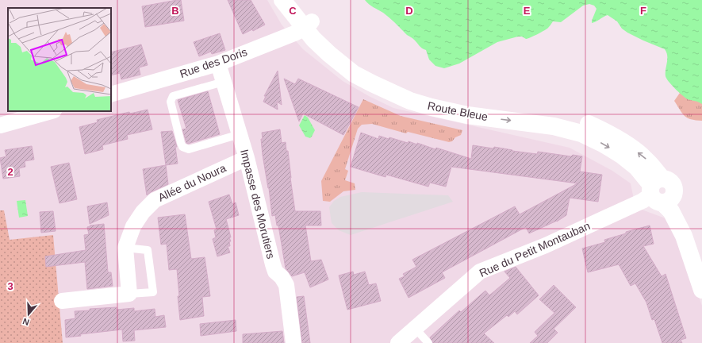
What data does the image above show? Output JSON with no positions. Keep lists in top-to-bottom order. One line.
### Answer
{"streets":{"street":["Rue des Doris","Route Bleue","Allée du Noura","Impasse des Morutiers","Rue du Petit Montauban"]},"crossings":[["Rue des Doris","Route Bleue"],["Rue des Doris","Impasse des Morutiers"],["Route Bleue","Rue du Petit Montauban"],["Allée du Noura","Impasse des Morutiers"]],"north":"bottom","grid":{"columns":["B","C","D","E","F"],"rows":["2","3"]}}
